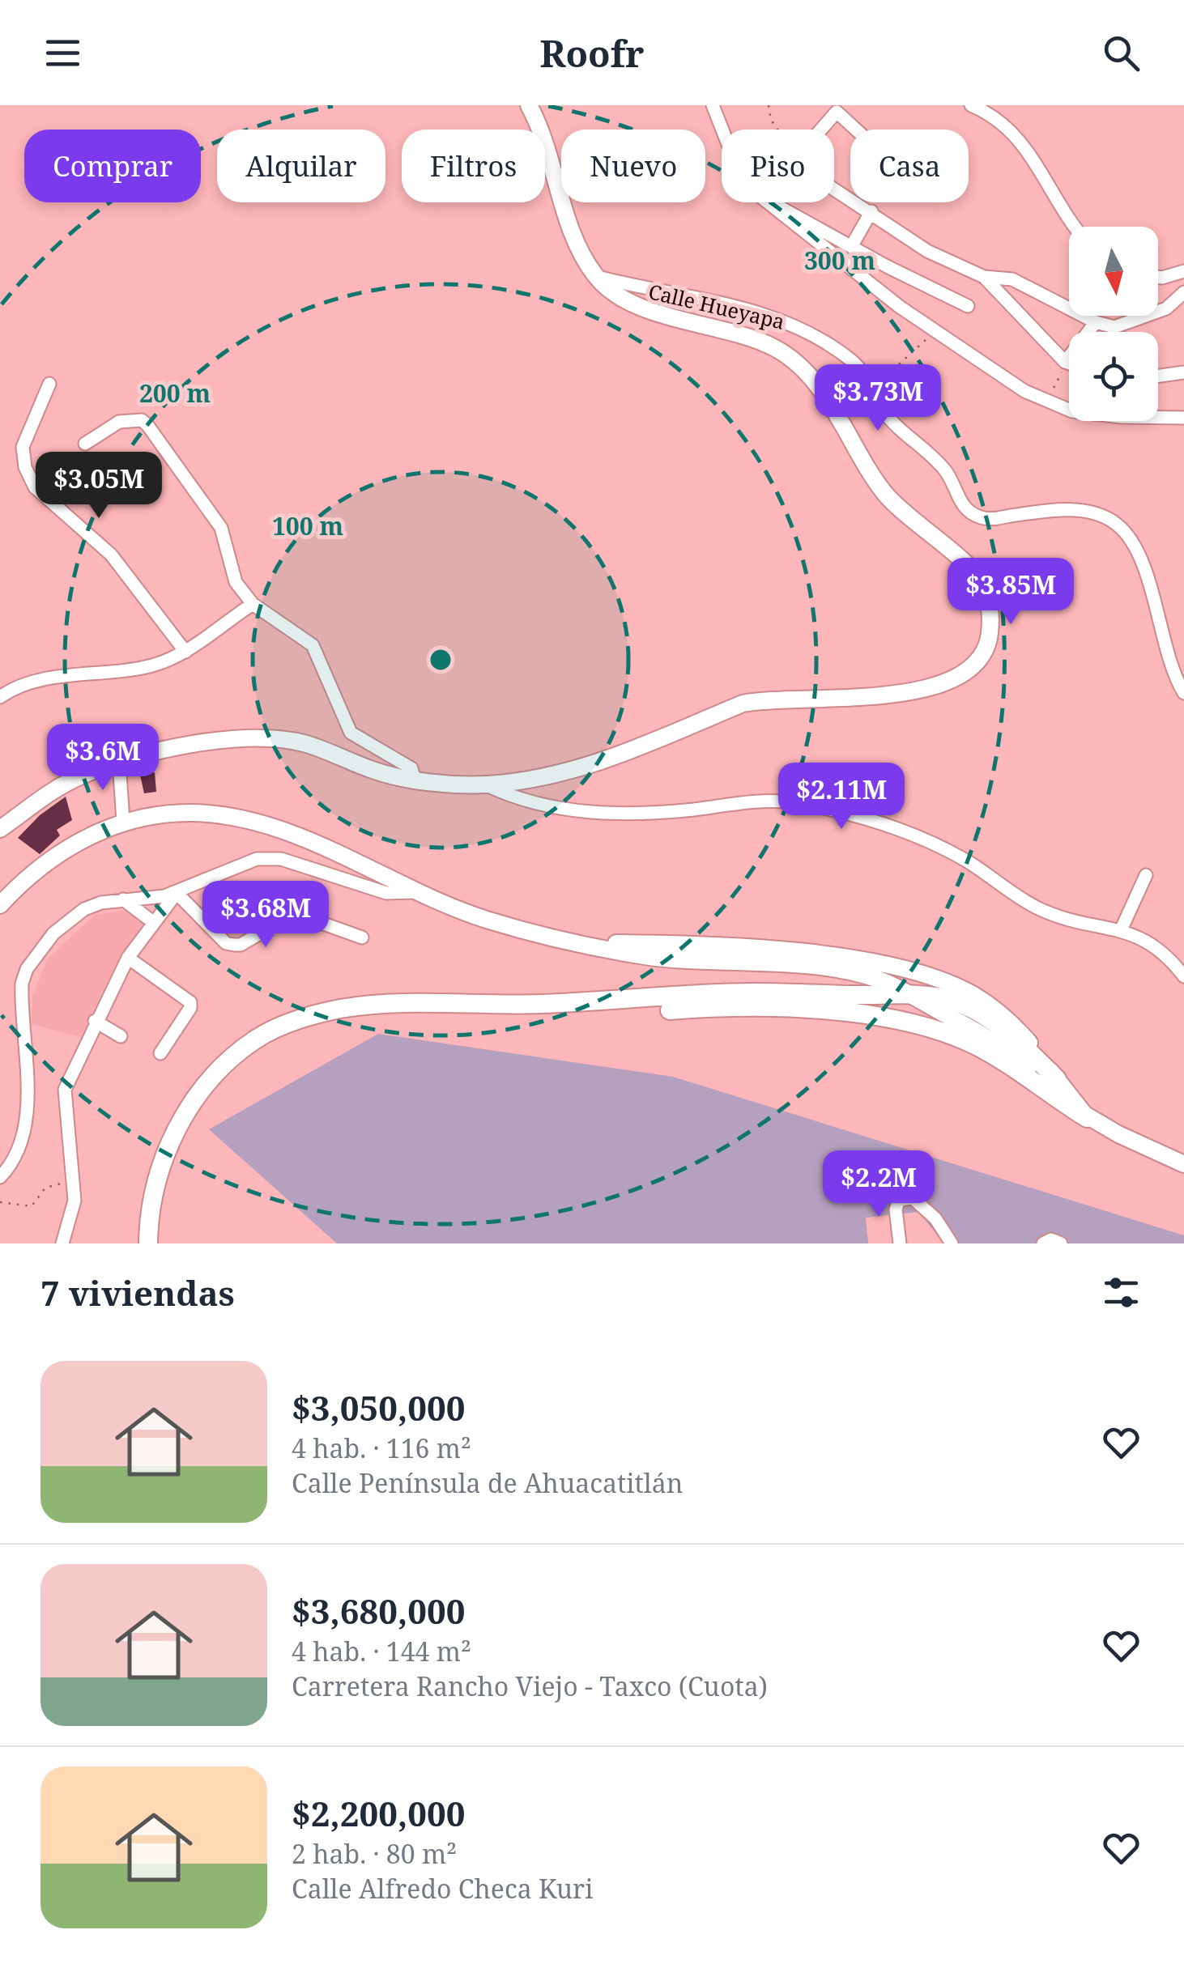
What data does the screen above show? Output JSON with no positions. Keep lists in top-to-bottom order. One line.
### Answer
{"streets":{"street":["Calle Hueyapa"]},"north":"bottom","page":{"header":"Roofr","chip":["Comprar","Alquilar","Filtros","Nuevo","Piso","Casa"],"price":["$3.73M","$3.05M","$3.85M","$3.6M","$2.11M","$3.68M","$2.2M"],"heading":"7 viviendas","list":[{"name":"$3,050,000","note":"4 hab. · 116 m² · Calle Península de Ahuacatitlán"},{"name":"$3,680,000","note":"4 hab. · 144 m² · Carretera Rancho Viejo - Taxco (Cuota)"},{"name":"$2,200,000","note":"2 hab. · 80 m² · Calle Alfredo Checa Kuri"}]},"rings":["300 m","200 m","100 m"]}
